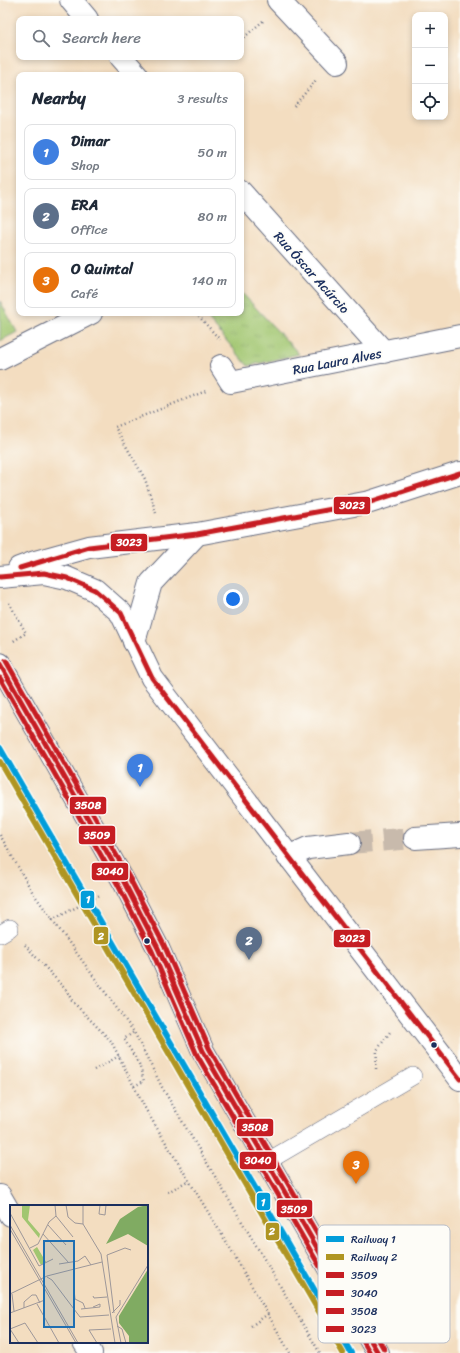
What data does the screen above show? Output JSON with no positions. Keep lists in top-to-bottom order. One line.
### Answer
{"streets":{"street":["Rua Óscar Acúrcio","Rua Laura Alves"]},"crossings":[["Rua Óscar Acúrcio","Rua Laura Alves"]],"lines":["transit line 3023","transit line 3508","transit line 3509","transit line 3040","rail line 1","rail line 2"],"legend":["Railway 1","Railway 2","3509","3040","3508","3023"],"page":{"map_buttons":["+","−"],"search":"Search here","heading":["Nearby","3 results"],"list":[{"mark":"1","name":"Dimar","note":"Shop","value":"50 m"},{"mark":"2","name":"ERA","note":"Office","value":"80 m"},{"mark":"3","name":"O Quintal","note":"Café","value":"140 m"}],"pins":["1","2","3"]}}
